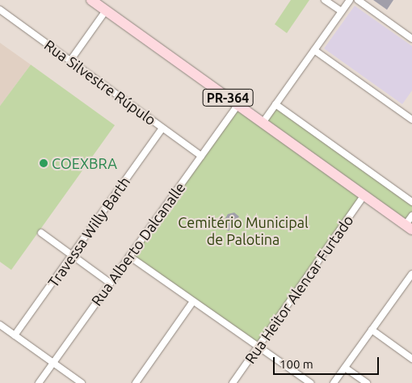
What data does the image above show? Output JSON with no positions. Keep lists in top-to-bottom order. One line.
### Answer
{"streets":{"main road":["PR-364"],"street":["Rua Silvestre Rúpulo","Travessa Willy Barth","Rua Alberto Dalcanalle","Rua Heitor Alencar Furtado"]},"crossings":[["Rua Silvestre Rúpulo","Travessa Willy Barth"],["Rua Silvestre Rúpulo","Rua Alberto Dalcanalle"],["PR-364","Rua Alberto Dalcanalle"],["PR-364","Rua Heitor Alencar Furtado"]],"parks":["Cemitério Municipal de Palotina"],"places":["COEXBRA"],"scale_bar":"100 m"}
